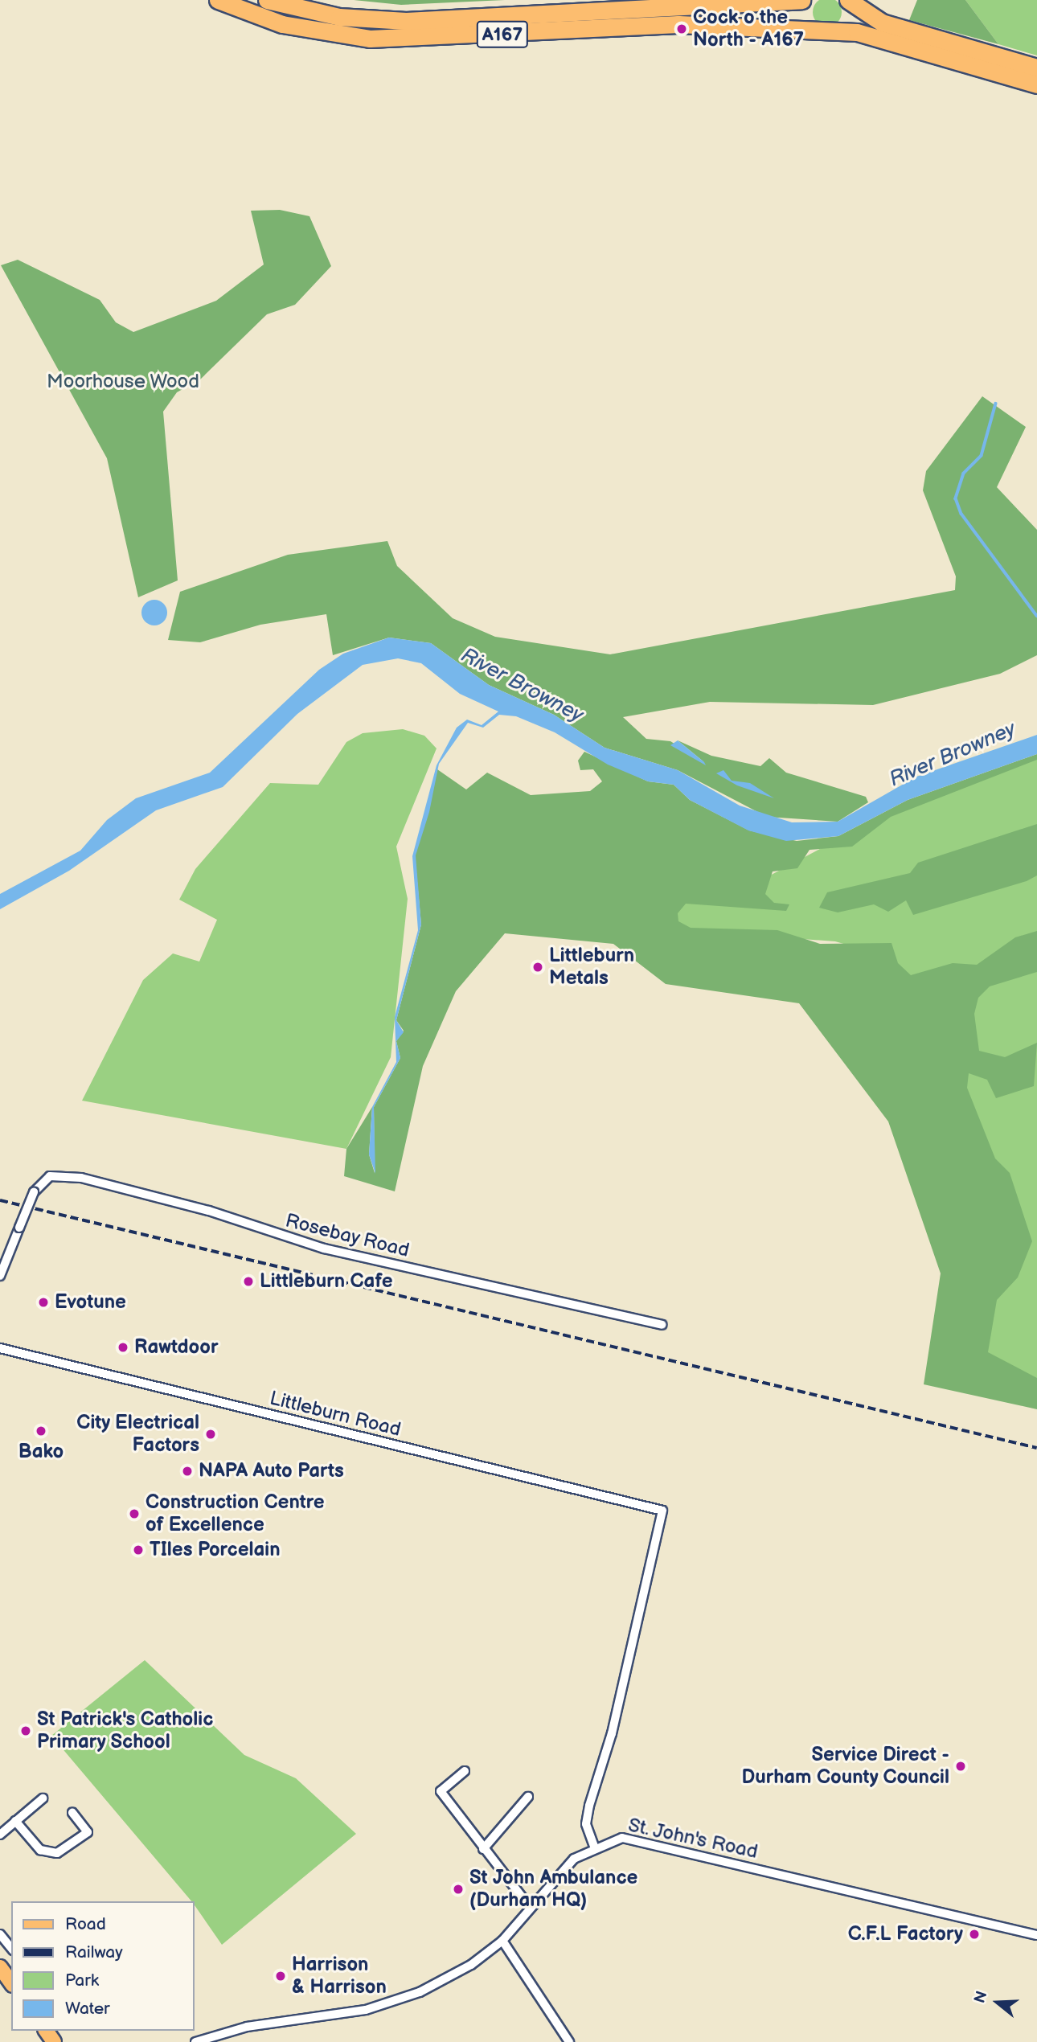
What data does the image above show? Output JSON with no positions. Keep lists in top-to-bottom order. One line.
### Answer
{"streets":{"highway":["A167"],"street":["Rosebay Road","Littleburn Road","St. John's Road"]},"crossings":[["Littleburn Road","St. John's Road"]],"water":["River Browney"],"parks":["Moorhouse Wood"],"places":["Cock o the North - A167","Littleburn Metals","Littleburn Cafe","Evotune","Rawtdoor","Bako","City Electrical Factors","NAPA Auto Parts","Construction Centre of Excellence","TIles Porcelain","St Patrick's Catholic Primary School","Service Direct - Durham County Council","St John Ambulance (Durham HQ)","C.F.L Factory","Harrison & Harrison"],"legend":["Road","Railway","Park","Water"],"north":"left"}
